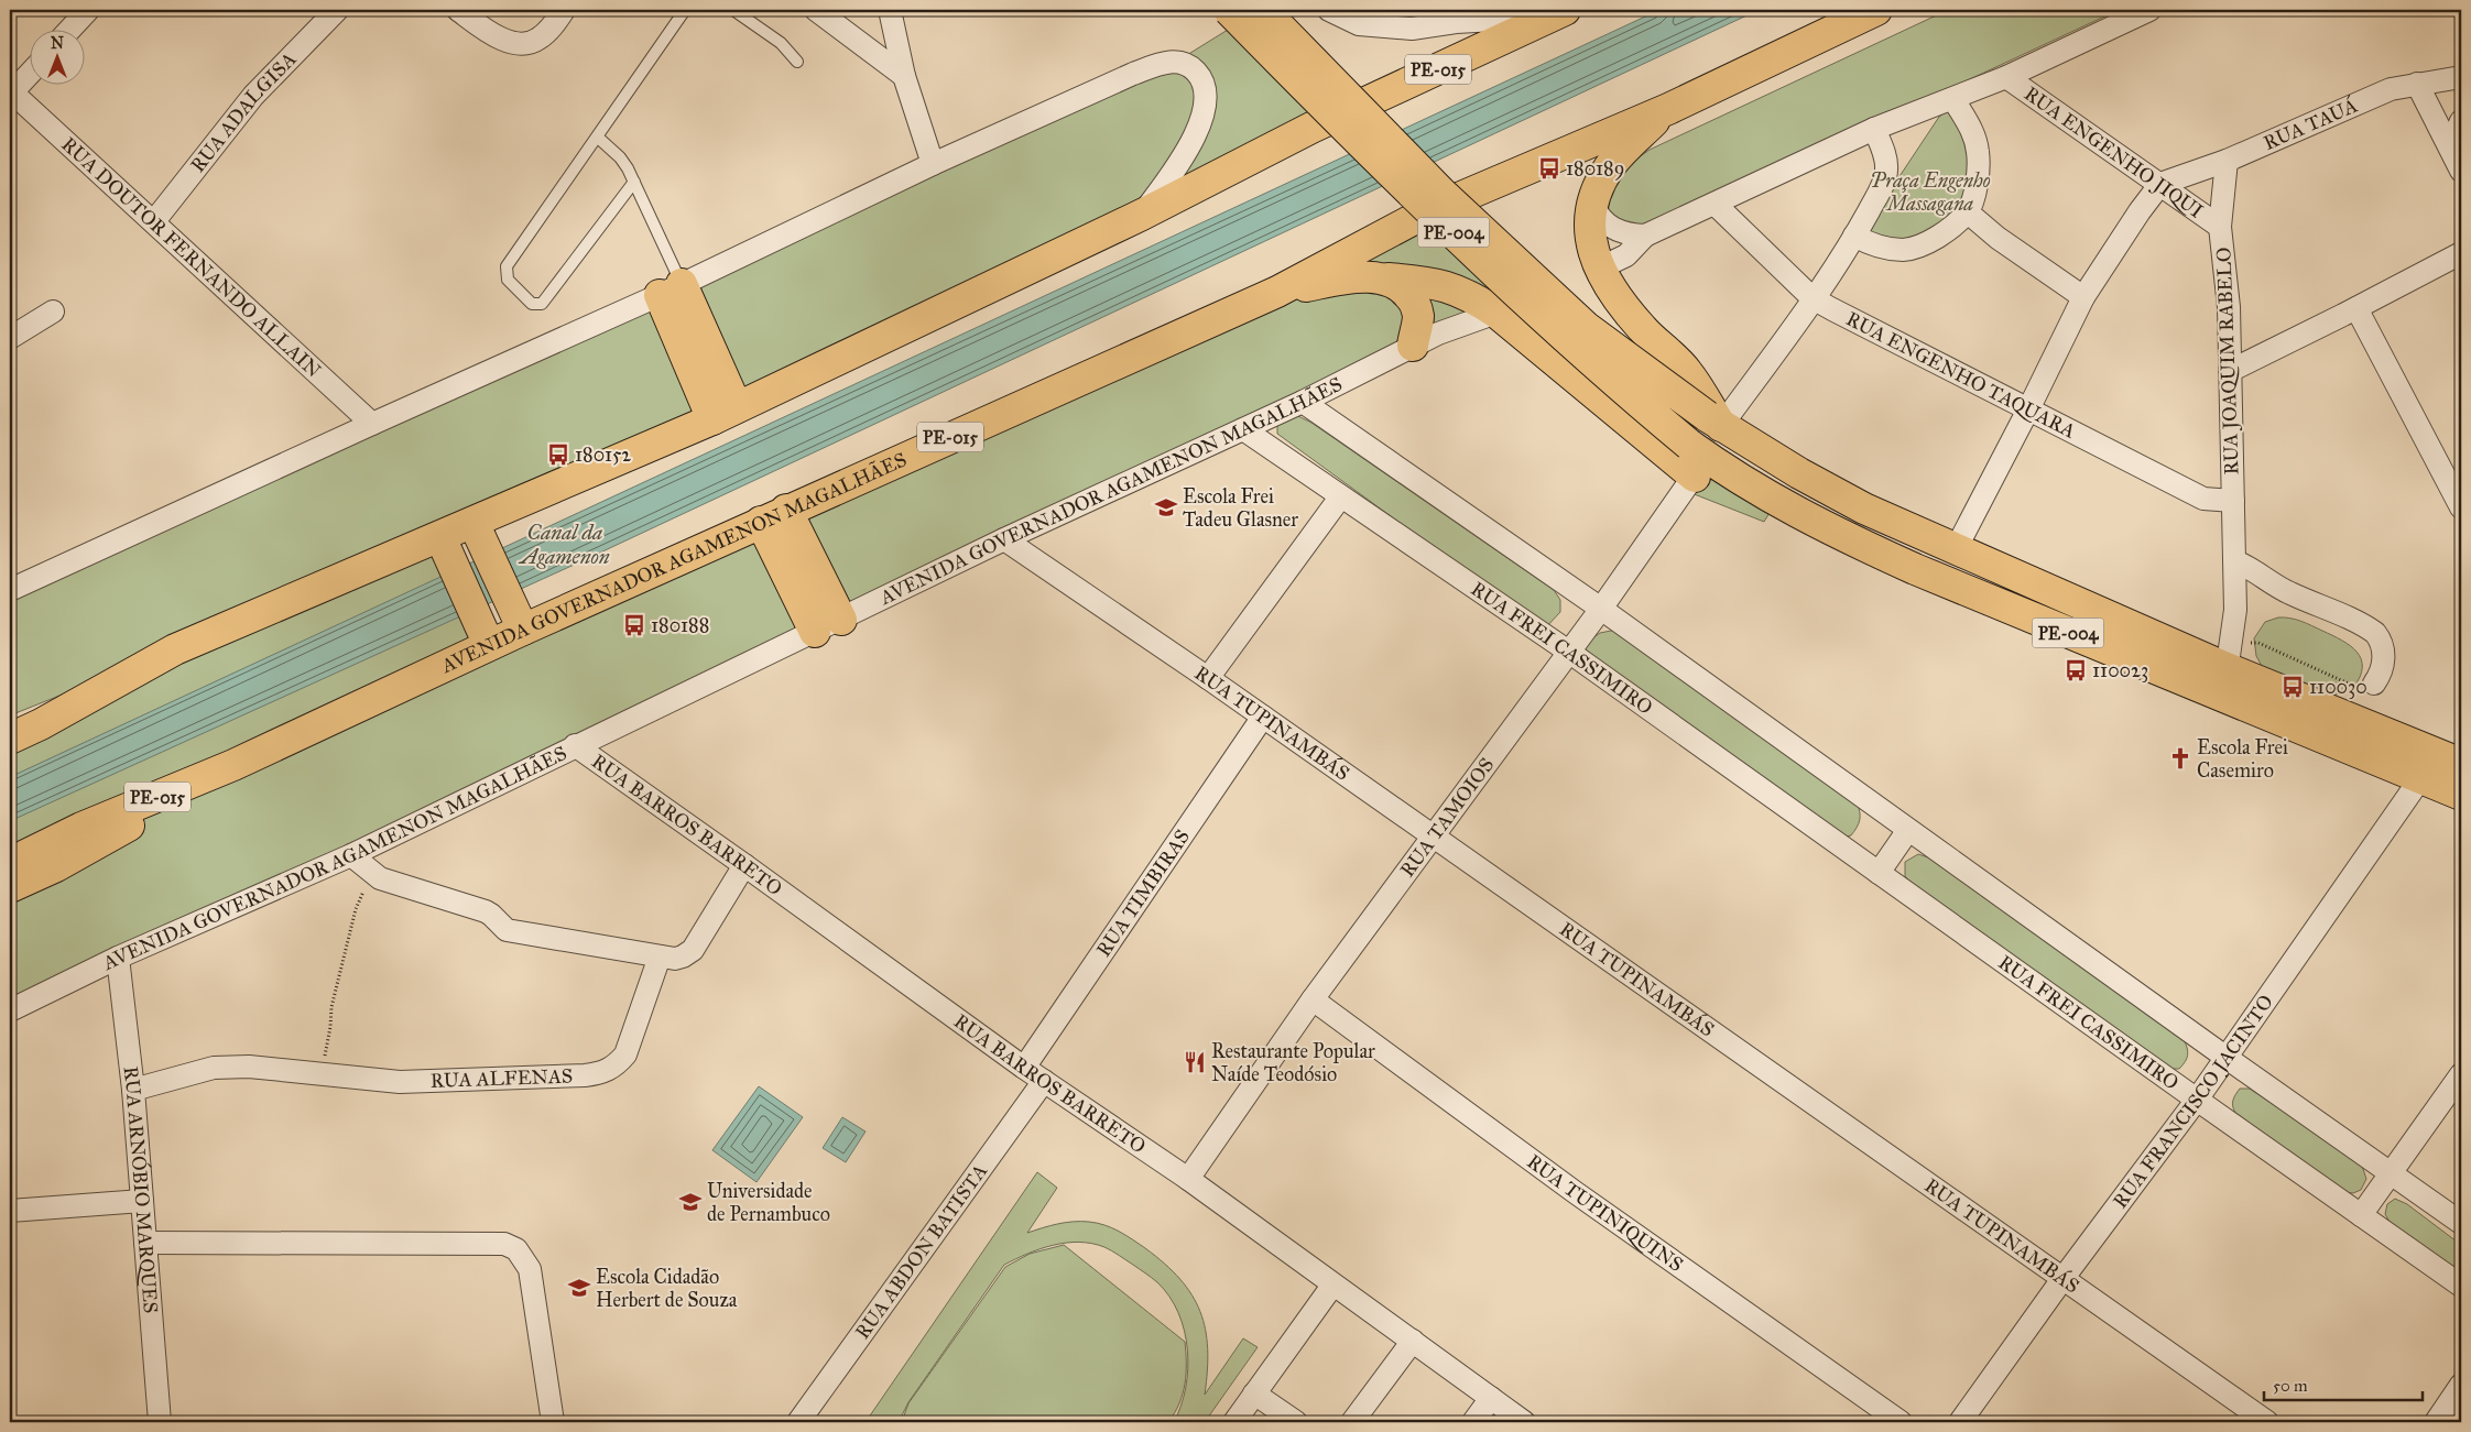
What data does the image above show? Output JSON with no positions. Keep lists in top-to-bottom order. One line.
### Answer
{"streets":{"main road":["PE-015","PE-004","AVENIDA GOVERNADOR AGAMENON MAGALHÃES"],"street":["RUA ADALGISA","RUA TAUÁ","RUA ENGENHO JIQUI","RUA DOUTOR FERNANDO ALLAIN","RUA JOAQUIM RABELO","RUA ENGENHO TAQUARA","RUA FREI CASSIMIRO","RUA TUPINAMBÁS","RUA TAMOIOS","RUA BARROS BARRETO","RUA TIMBIRAS","RUA ALFENAS","RUA FRANCISCO JACINTO","RUA ARNÓBIO MARQUES","RUA TUPINIQUINS","RUA ABDON BATISTA"]},"crossings":[["RUA ADALGISA","RUA DOUTOR FERNANDO ALLAIN"],["RUA TAUÁ","RUA ENGENHO JIQUI"],["RUA TAUÁ","RUA JOAQUIM RABELO"],["RUA ENGENHO JIQUI","RUA JOAQUIM RABELO"],["PE-004","RUA JOAQUIM RABELO"],["PE-004","RUA TAMOIOS"],["PE-004","RUA FRANCISCO JACINTO"],["RUA JOAQUIM RABELO","RUA ENGENHO TAQUARA"],["AVENIDA GOVERNADOR AGAMENON MAGALHÃES","RUA FREI CASSIMIRO"],["AVENIDA GOVERNADOR AGAMENON MAGALHÃES","RUA TUPINAMBÁS"],["AVENIDA GOVERNADOR AGAMENON MAGALHÃES","RUA BARROS BARRETO"],["AVENIDA GOVERNADOR AGAMENON MAGALHÃES","RUA ARNÓBIO MARQUES"],["RUA FREI CASSIMIRO","RUA TAMOIOS"],["RUA FREI CASSIMIRO","RUA FRANCISCO JACINTO"],["RUA TUPINAMBÁS","RUA TAMOIOS"],["RUA TUPINAMBÁS","RUA TIMBIRAS"],["RUA TUPINAMBÁS","RUA FRANCISCO JACINTO"],["RUA TAMOIOS","RUA BARROS BARRETO"],["RUA TAMOIOS","RUA TUPINIQUINS"],["RUA BARROS BARRETO","RUA TIMBIRAS"],["RUA BARROS BARRETO","RUA ABDON BATISTA"],["RUA ALFENAS","RUA ARNÓBIO MARQUES"]],"water":["Canal da Agamenon"],"parks":["Praça Engenho Massagana"],"places":{"bus stop":["180189","180152","180188","110023","110030"],"school or university":["Escola Frei Tadeu Glasner","Universidade de Pernambuco","Escola Cidadão Herbert de Souza"],"church":["Escola Frei Casemiro"],"restaurant":["Restaurante Popular Naíde Teodósio"]},"scale_bar":"50 m","north":"top"}
